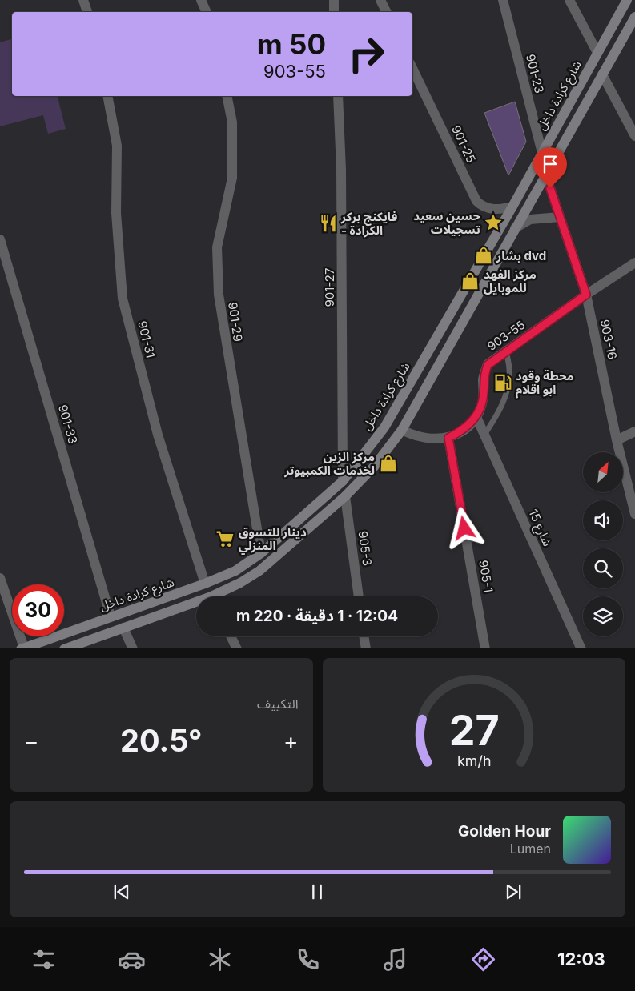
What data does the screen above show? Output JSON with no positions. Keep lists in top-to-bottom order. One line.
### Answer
{"streets":{"main road":["شارع كرادة داخل"],"street":["901-23","901-25","901-27","901-29","903-55","901-31","903-16","901-33","شارع 15","905-3","905-1"]},"crossings":[["901-23","شارع كرادة داخل"],["شارع كرادة داخل","901-25"],["شارع كرادة داخل","901-27"],["شارع كرادة داخل","901-29"],["شارع كرادة داخل","901-31"],["شارع كرادة داخل","901-33"],["903-55","903-16"],["903-55","شارع 15"],["903-55","905-1"]],"places":{"place":["حسين سعيد تسجيلات"],"restaurant":["فايكنج بركر - الكرادة"],"shop":["بشار dvd","مركز الفهد للموبايل","مركز الزين لخدمات الكمبيوتر"],"fuel station":["محطة وقود ابو اقلام"],"supermarket":["دينار للتسوق المنزلي"]},"north":"top right","page":{"turn":["50 m","903-55"],"limit":"30","trip":"12:04 · 1 دقيقة · 220 m","tile":"التكييف","heat":["−","20.5°","+"],"song":["Golden Hour","Lumen"],"tabs":"12:03","gauge":["27","km/h"]}}
